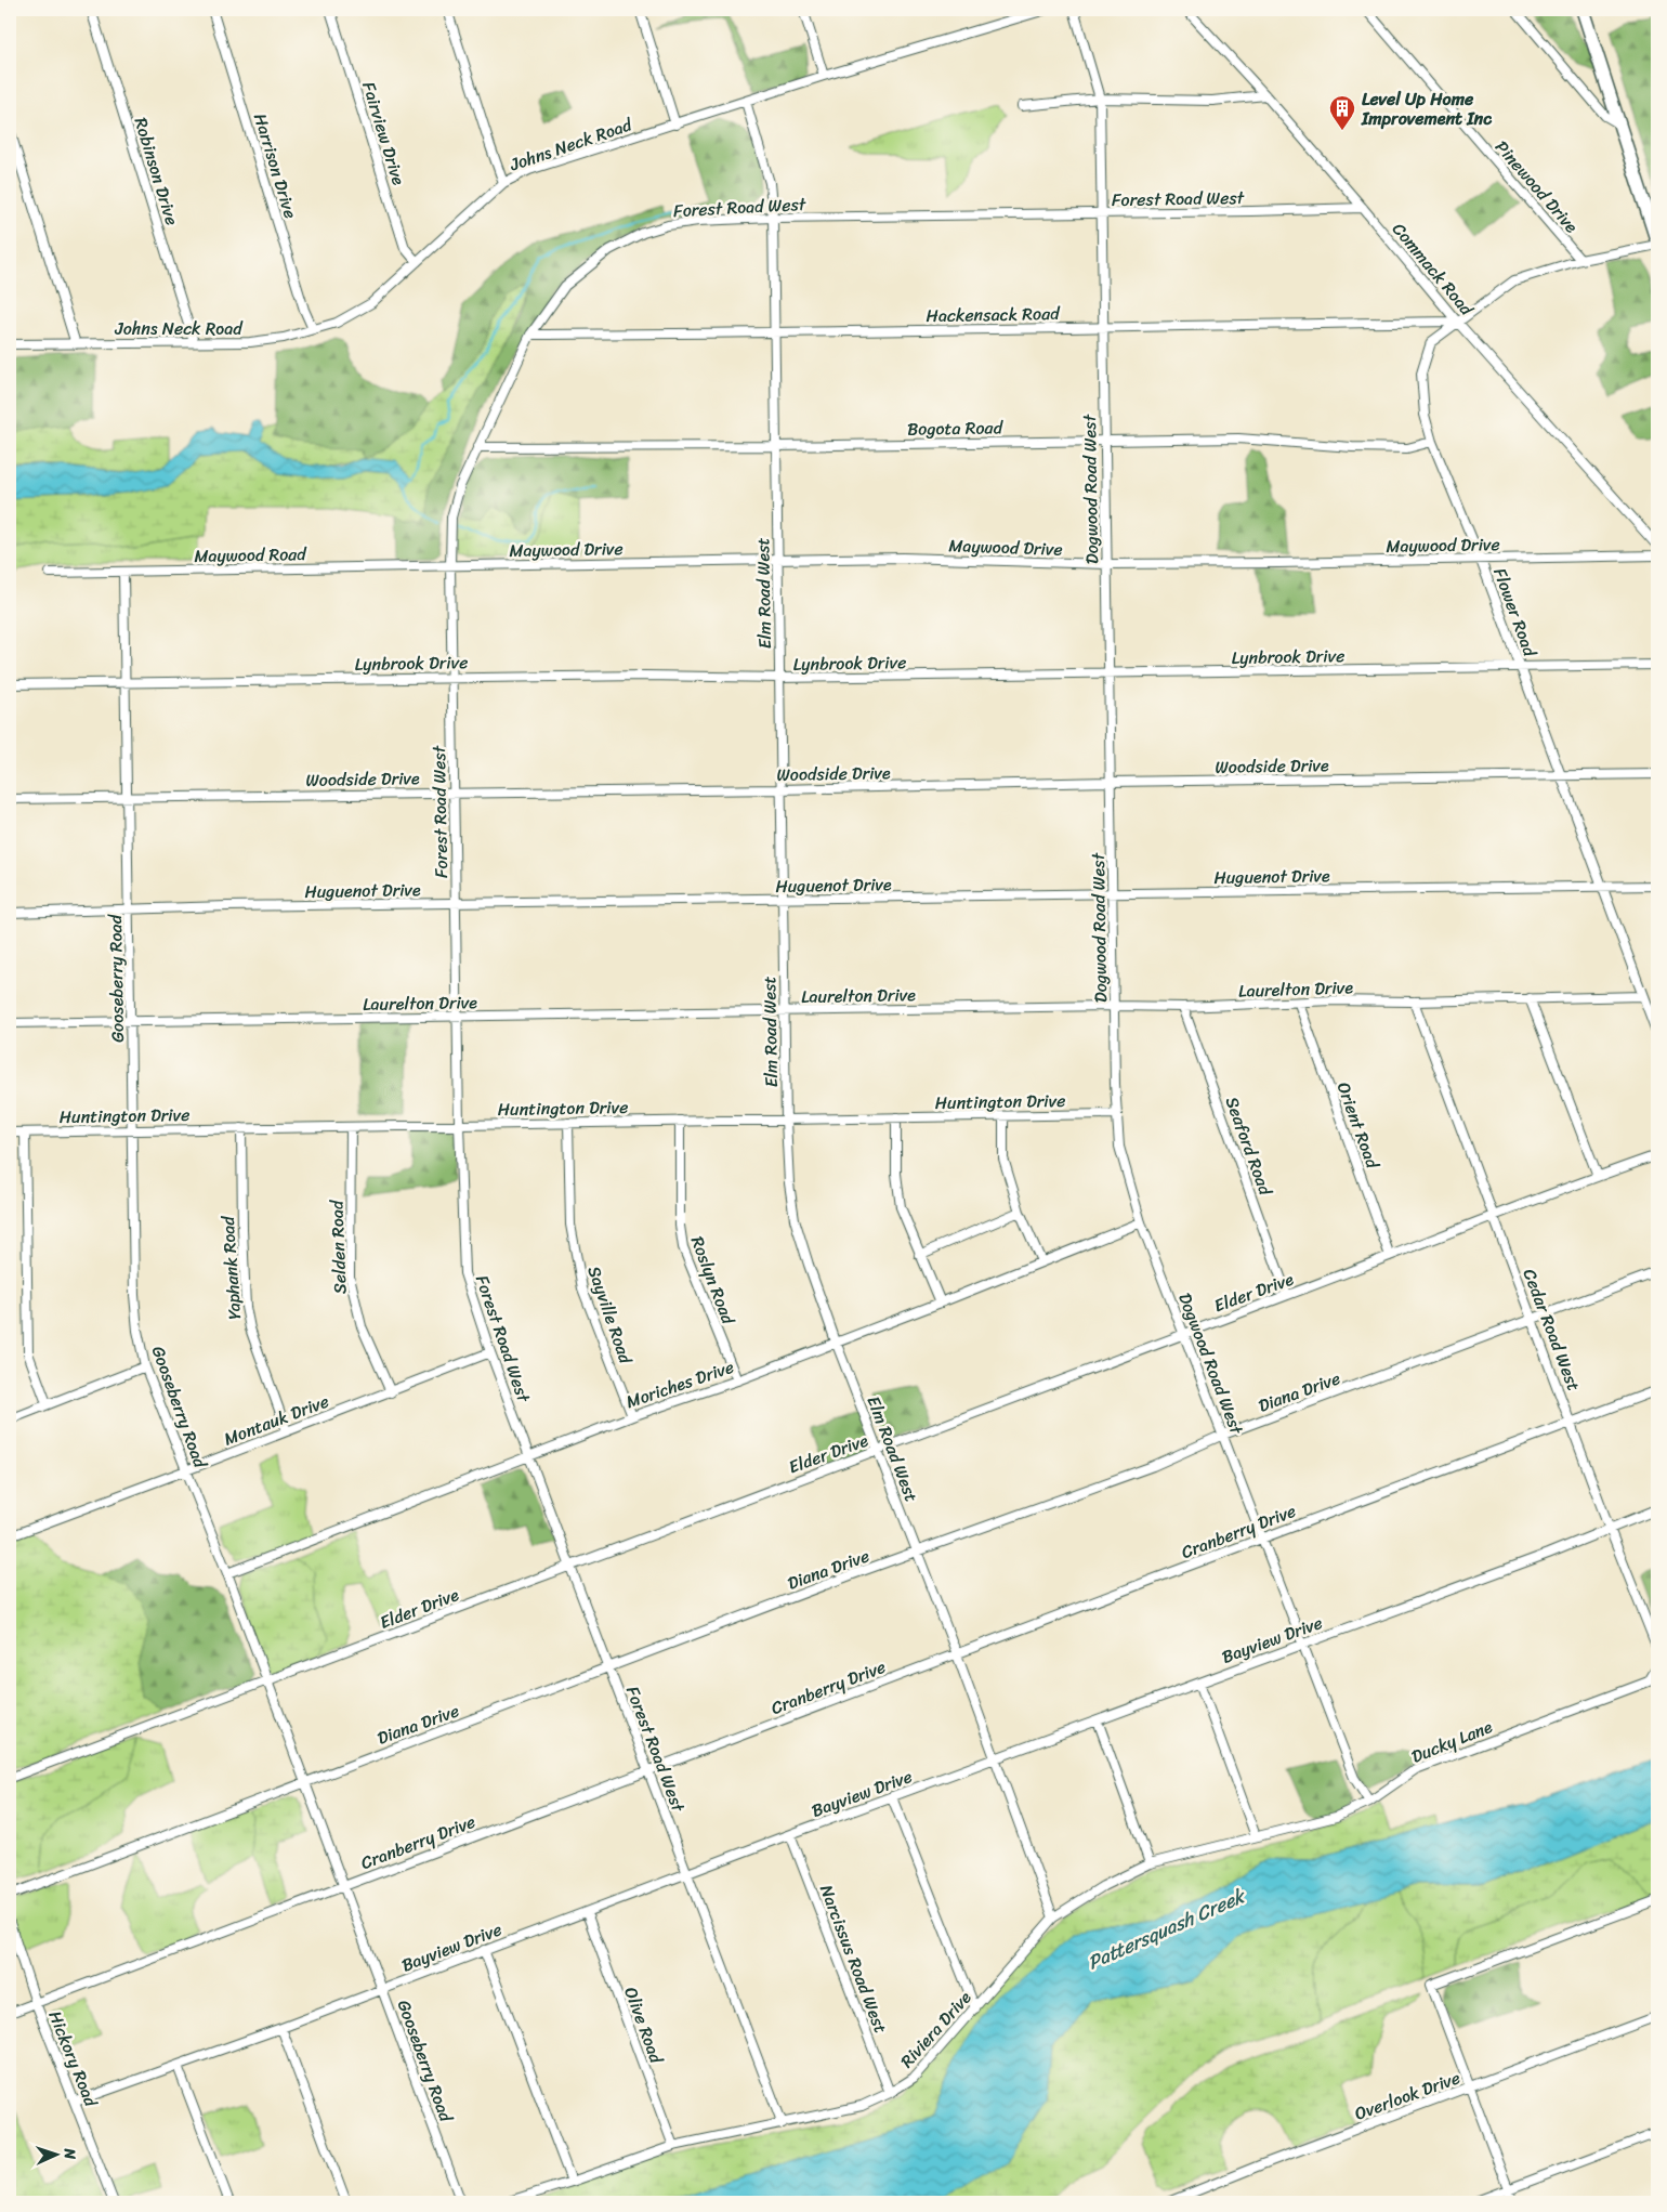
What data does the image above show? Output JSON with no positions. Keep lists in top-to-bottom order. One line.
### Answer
{"streets":{"street":["Fairview Drive","Johns Neck Road","Harrison Drive","Robinson Drive","Pinewood Drive","Forest Road West","Commack Road","Hackensack Road","Bogota Road","Dogwood Road West","Maywood Drive","Maywood Road","Elm Road West","Flower Road","Lynbrook Drive","Woodside Drive","Huguenot Drive","Gooseberry Road","Laurelton Drive","Huntington Drive","Orient Road","Seaford Road","Selden Road","Yaphank Road","Roslyn Road","Elder Drive","Sayville Road","Cedar Road West","Moriches Drive","Diana Drive","Montauk Drive","Cranberry Drive","Bayview Drive","Ducky Lane","Narcissus Road West","Olive Road","Riviera Drive","Hickory Road","Overlook Drive"]},"crossings":[["Fairview Drive","Johns Neck Road"],["Johns Neck Road","Harrison Drive"],["Johns Neck Road","Robinson Drive"],["Johns Neck Road","Elm Road West"],["Pinewood Drive","Flower Road"],["Forest Road West","Commack Road"],["Forest Road West","Hackensack Road"],["Forest Road West","Bogota Road"],["Forest Road West","Dogwood Road West"],["Forest Road West","Maywood Drive"],["Forest Road West","Maywood Road"],["Forest Road West","Elm Road West"],["Forest Road West","Lynbrook Drive"],["Forest Road West","Woodside Drive"],["Forest Road West","Huguenot Drive"],["Forest Road West","Laurelton Drive"],["Forest Road West","Huntington Drive"],["Forest Road West","Elder Drive"],["Forest Road West","Moriches Drive"],["Forest Road West","Diana Drive"],["Forest Road West","Montauk Drive"],["Forest Road West","Cranberry Drive"],["Forest Road West","Bayview Drive"],["Forest Road West","Riviera Drive"],["Commack Road","Hackensack Road"],["Commack Road","Flower Road"],["Hackensack Road","Dogwood Road West"],["Hackensack Road","Elm Road West"],["Hackensack Road","Flower Road"],["Bogota Road","Dogwood Road West"],["Bogota Road","Elm Road West"],["Bogota Road","Flower Road"],["Dogwood Road West","Maywood Drive"],["Dogwood Road West","Lynbrook Drive"],["Dogwood Road West","Woodside Drive"],["Dogwood Road West","Huguenot Drive"],["Dogwood Road West","Laurelton Drive"],["Dogwood Road West","Huntington Drive"],["Dogwood Road West","Elder Drive"],["Dogwood Road West","Moriches Drive"],["Dogwood Road West","Diana Drive"],["Dogwood Road West","Cranberry Drive"],["Dogwood Road West","Bayview Drive"],["Dogwood Road West","Ducky Lane"],["Maywood Drive","Maywood Road"],["Maywood Drive","Elm Road West"],["Maywood Drive","Flower Road"],["Maywood Road","Gooseberry Road"],["Elm Road West","Lynbrook Drive"],["Elm Road West","Woodside Drive"],["Elm Road West","Huguenot Drive"],["Elm Road West","Laurelton Drive"],["Elm Road West","Huntington Drive"],["Elm Road West","Elder Drive"],["Elm Road West","Moriches Drive"],["Elm Road West","Diana Drive"],["Elm Road West","Cranberry Drive"],["Elm Road West","Bayview Drive"],["Elm Road West","Riviera Drive"],["Flower Road","Lynbrook Drive"],["Flower Road","Woodside Drive"],["Flower Road","Huguenot Drive"],["Flower Road","Laurelton Drive"],["Lynbrook Drive","Gooseberry Road"],["Woodside Drive","Gooseberry Road"],["Huguenot Drive","Gooseberry Road"],["Gooseberry Road","Laurelton Drive"],["Gooseberry Road","Huntington Drive"],["Gooseberry Road","Elder Drive"],["Gooseberry Road","Moriches Drive"],["Gooseberry Road","Diana Drive"],["Gooseberry Road","Montauk Drive"],["Gooseberry Road","Cranberry Drive"],["Gooseberry Road","Bayview Drive"],["Laurelton Drive","Orient Road"],["Laurelton Drive","Seaford Road"],["Laurelton Drive","Cedar Road West"],["Huntington Drive","Selden Road"],["Huntington Drive","Yaphank Road"],["Huntington Drive","Roslyn Road"],["Huntington Drive","Sayville Road"],["Orient Road","Elder Drive"],["Seaford Road","Elder Drive"],["Selden Road","Montauk Drive"],["Yaphank Road","Montauk Drive"],["Roslyn Road","Moriches Drive"],["Elder Drive","Cedar Road West"],["Sayville Road","Moriches Drive"],["Cedar Road West","Diana Drive"],["Cedar Road West","Cranberry Drive"],["Cedar Road West","Bayview Drive"],["Cedar Road West","Ducky Lane"],["Cranberry Drive","Hickory Road"],["Bayview Drive","Narcissus Road West"],["Bayview Drive","Olive Road"],["Bayview Drive","Hickory Road"],["Ducky Lane","Riviera Drive"],["Narcissus Road West","Riviera Drive"],["Olive Road","Riviera Drive"]],"water":["Pattersquash Creek"],"places":{"building":["Level Up Home Improvement Inc"]},"north":"right"}
